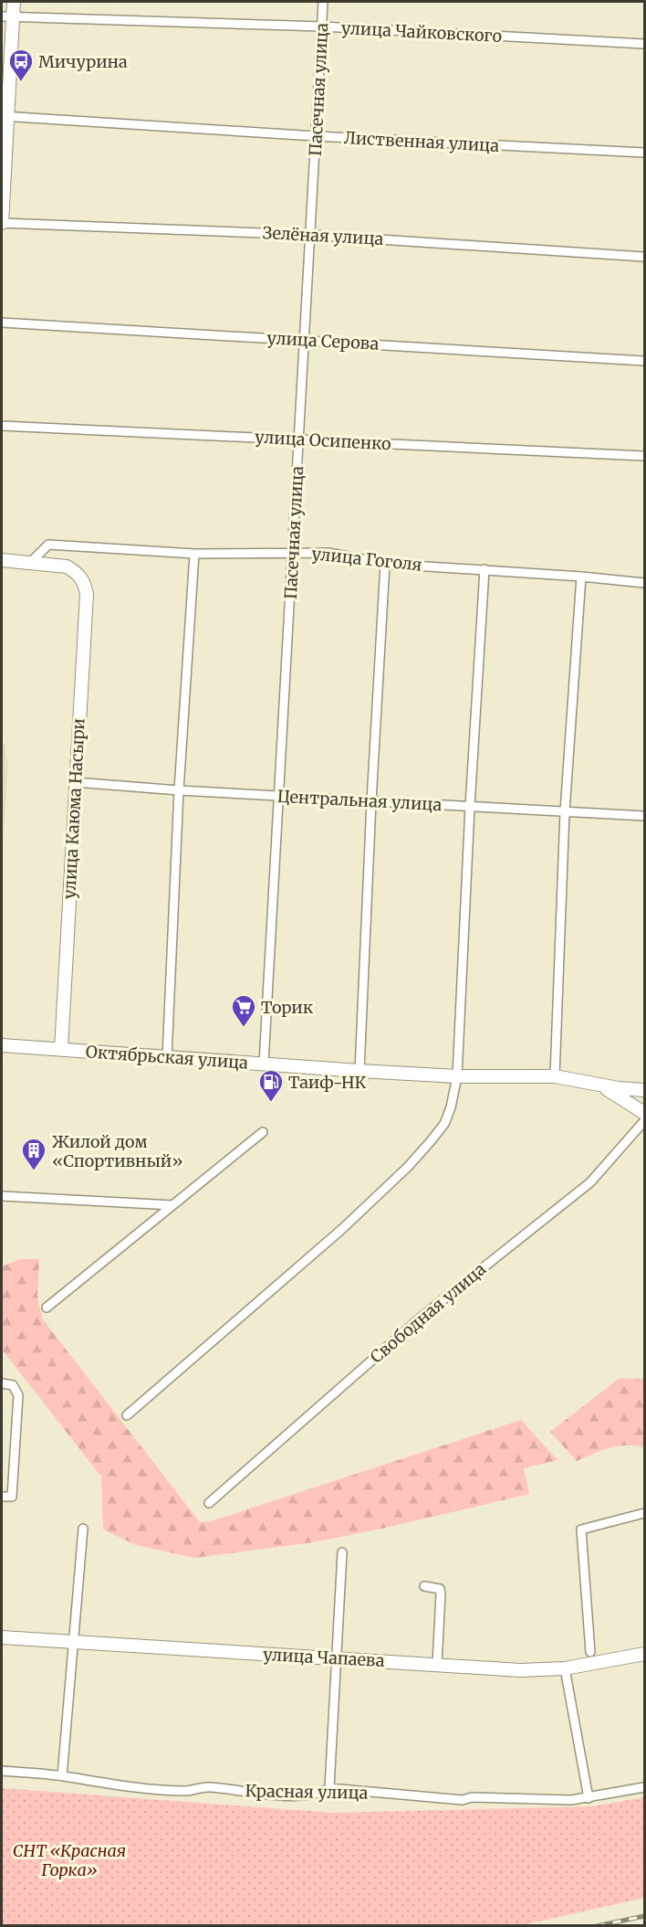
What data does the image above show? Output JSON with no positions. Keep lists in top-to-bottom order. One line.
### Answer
{"streets":{"main road":["улица Каюма Насыри","Октябрьская улица","улица Чапаева"],"street":["улица Чайковского","Пасечная улица","Лиственная улица","Зелёная улица","улица Серова","улица Осипенко","улица Гоголя","Центральная улица","Свободная улица","Красная улица"]},"crossings":[["улица Чайковского","Пасечная улица"],["Пасечная улица","Лиственная улица"],["Пасечная улица","Зелёная улица"],["Пасечная улица","улица Серова"],["Пасечная улица","улица Осипенко"],["Пасечная улица","улица Гоголя"],["Пасечная улица","Центральная улица"],["Пасечная улица","Октябрьская улица"],["улица Гоголя","улица Каюма Насыри"],["Центральная улица","улица Каюма Насыри"],["улица Каюма Насыри","Октябрьская улица"]],"parks":["СНТ «Красная Горка»"],"places":{"bus stop":["Мичурина"],"supermarket":["Торик"],"fuel station":["Таиф-НК"],"building":["Жилой дом «Спортивный»"]}}
